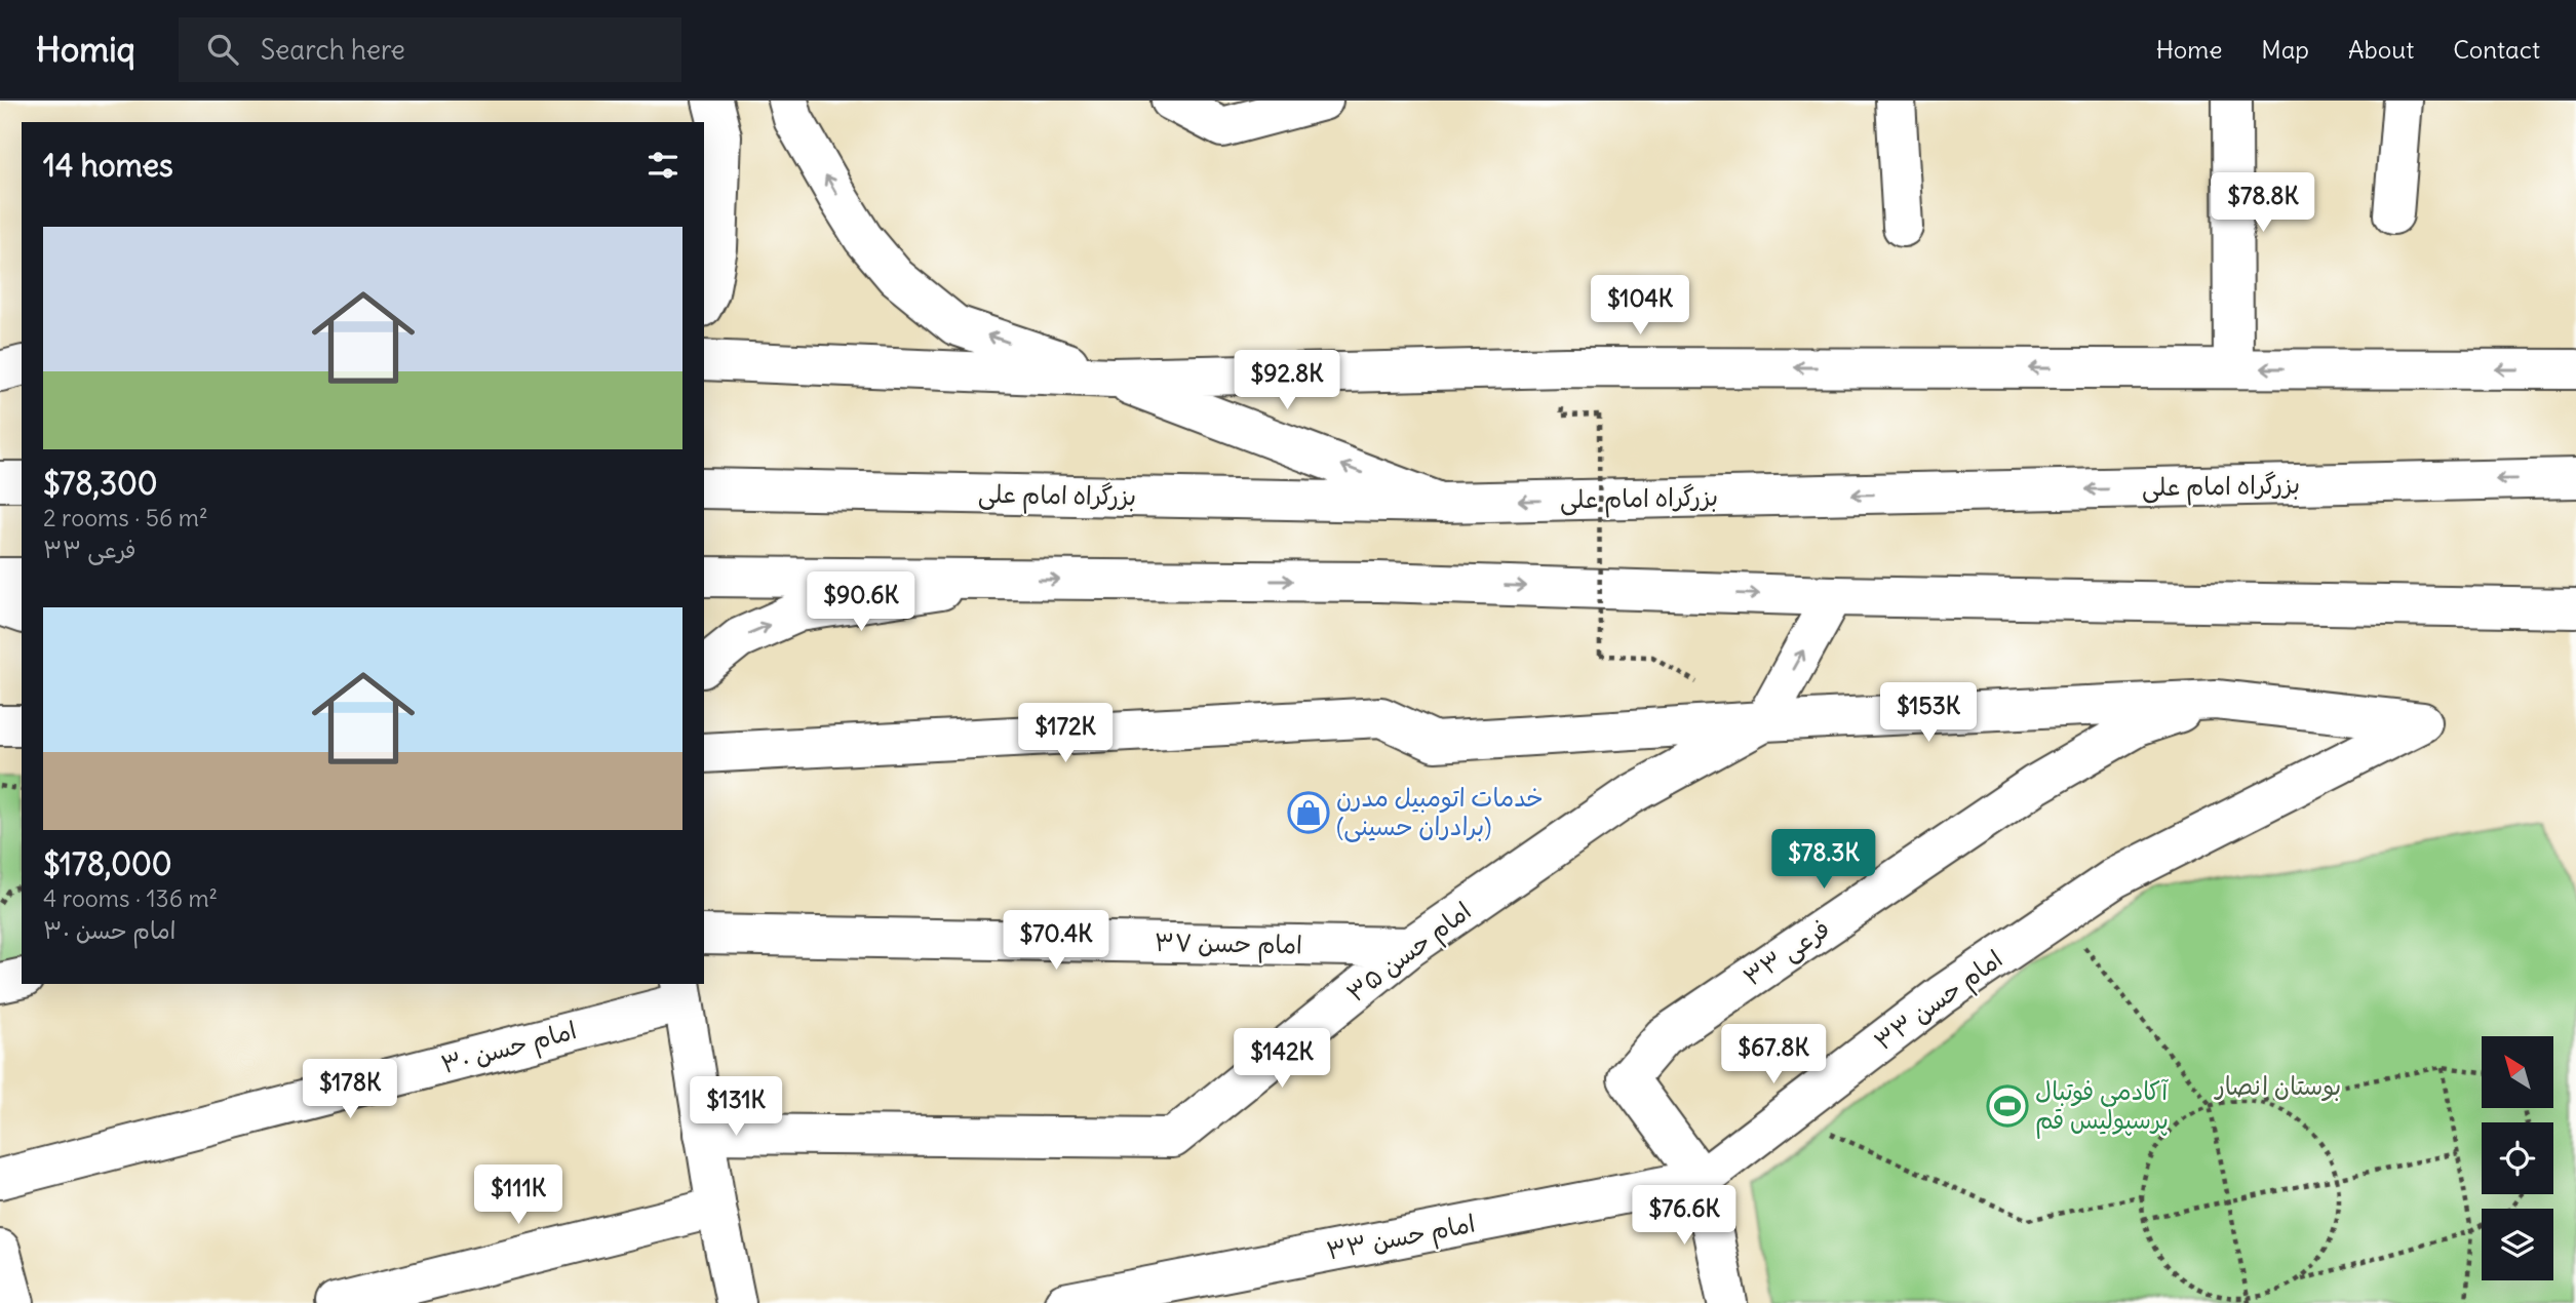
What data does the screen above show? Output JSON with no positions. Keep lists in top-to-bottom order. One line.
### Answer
{"streets":{"main road":["بزرگراه امام علی","امام حسن ۳۷","امام حسن ۳۵","فرعی ۳۳","امام حسن ۳۳","امام حسن ۳۰"]},"crossings":[["امام حسن ۳۷","امام حسن ۳۵"],["فرعی ۳۳","امام حسن ۳۳"]],"parks":["بوستان انصار"],"places":{"shop":["خدمات اتومبیل مدرن (برادران حسینی)"],"sports":["آکادمی فوتبال پرسپولیس قم"]},"north":"top left","page":{"header":"Homiq","search":"Search here","nav":["Home","Map","About","Contact"],"heading":"14 homes","price":["$78.8K","$104K","$92.8K","$90.6K","$153K","$172K","$78.3K","$70.4K","$67.8K","$142K","$178K","$131K","$111K","$76.6K"],"list":[{"name":"$78,300","note":"2 rooms · 56 m² · فرعی ۳۳"},{"name":"$178,000","note":"4 rooms · 136 m² · امام حسن ۳۰"}]}}
